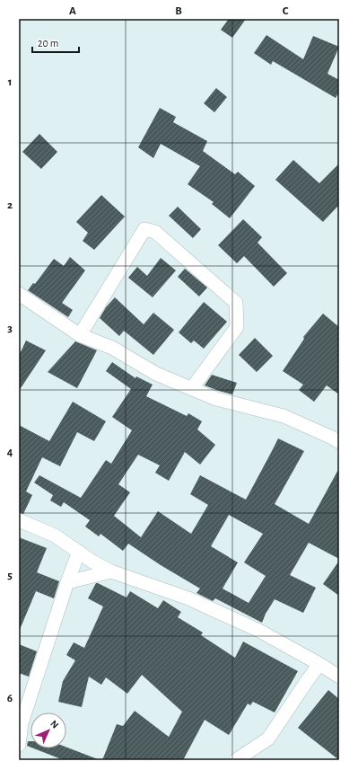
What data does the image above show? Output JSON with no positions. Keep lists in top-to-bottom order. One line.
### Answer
{"scale_bar":"20 m","north":"top right","grid":{"columns":["A","B","C"],"rows":["1","2","3","4","5","6"]}}
